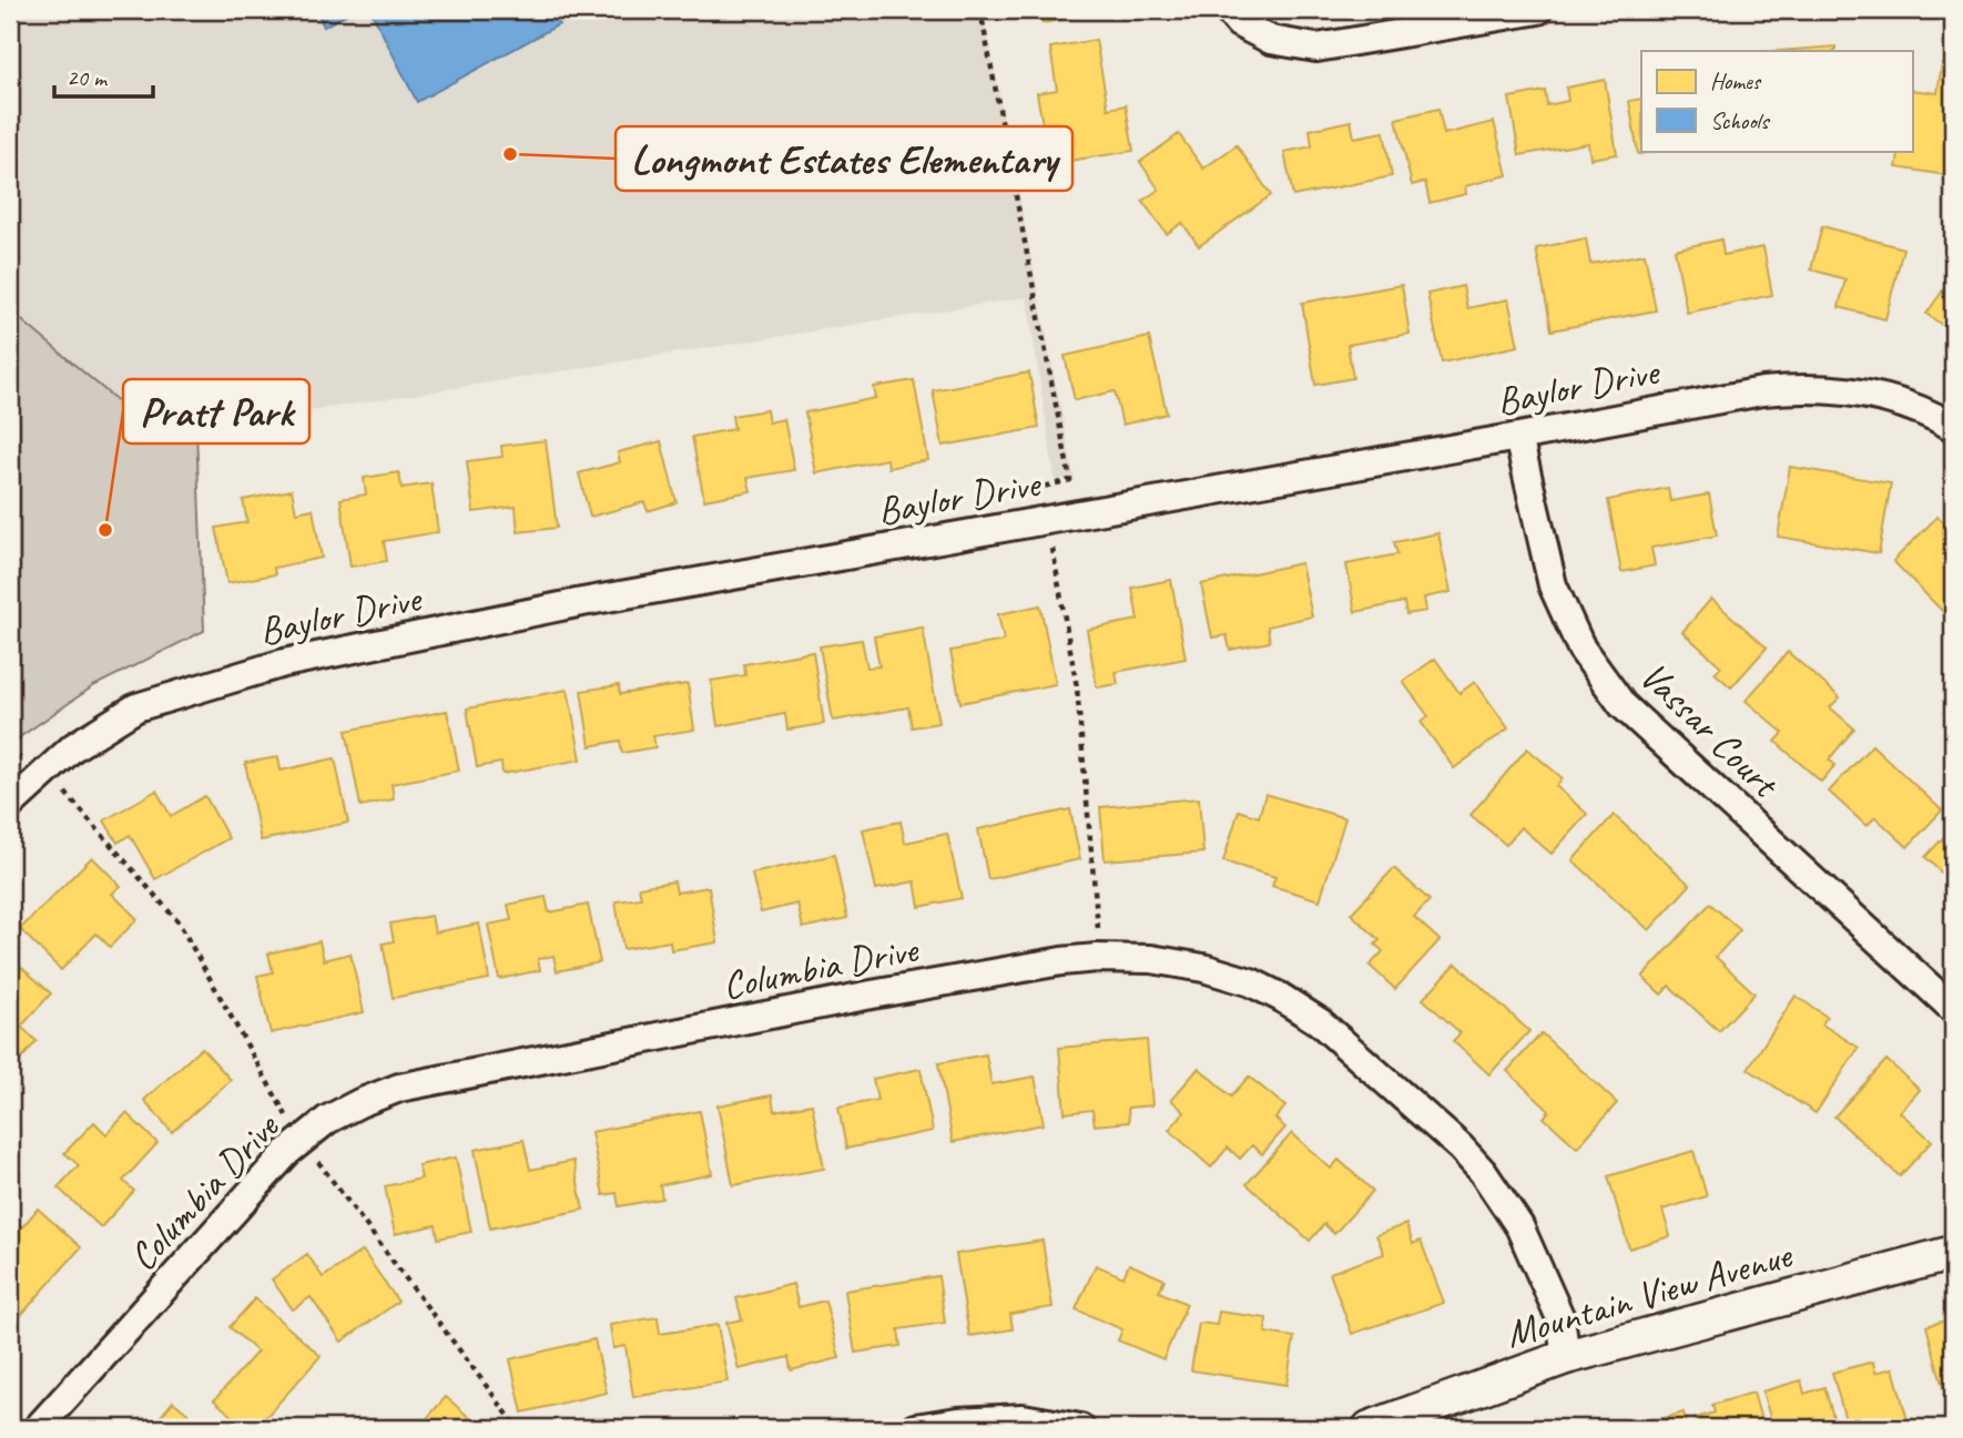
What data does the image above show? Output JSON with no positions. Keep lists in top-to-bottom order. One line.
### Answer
{"streets":{"street":["Baylor Drive","Vassar Court","Columbia Drive","Mountain View Avenue"]},"crossings":[["Baylor Drive","Vassar Court"],["Columbia Drive","Mountain View Avenue"]],"places":["Longmont Estates Elementary","Pratt Park"],"legend":["Homes","Schools"],"scale_bar":"20 m"}
